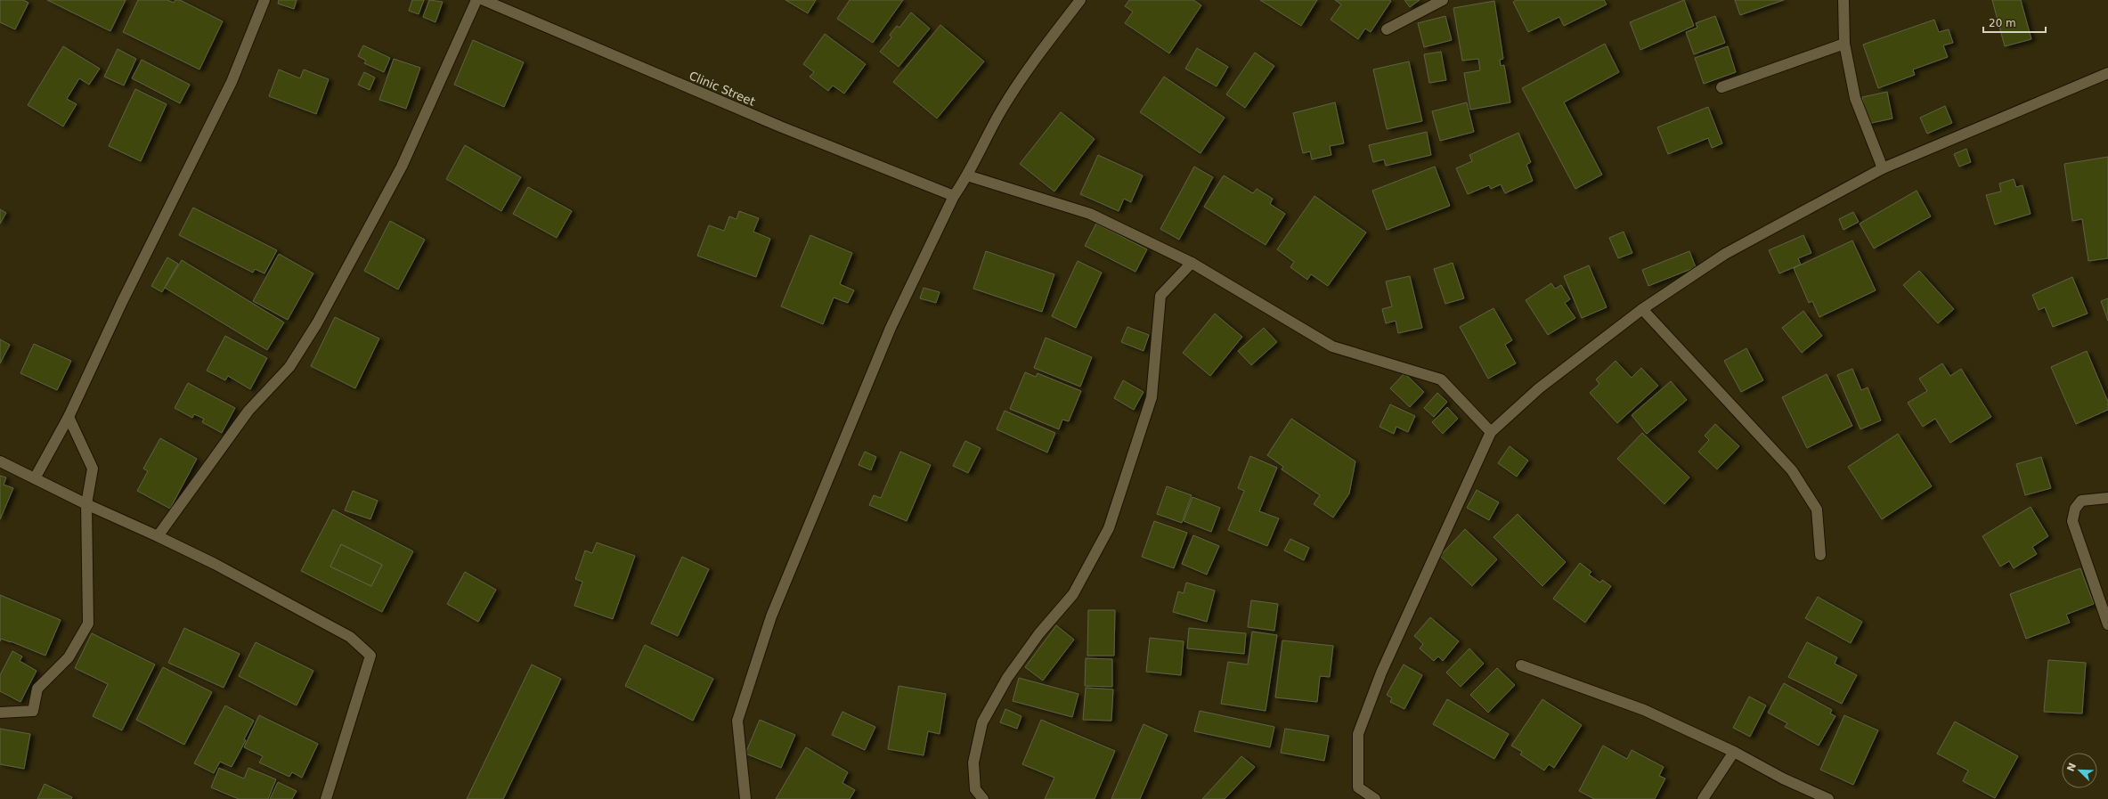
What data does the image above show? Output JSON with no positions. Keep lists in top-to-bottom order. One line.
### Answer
{"streets":{"street":["Clinic Street"]},"scale_bar":"20 m","north":"top left"}
